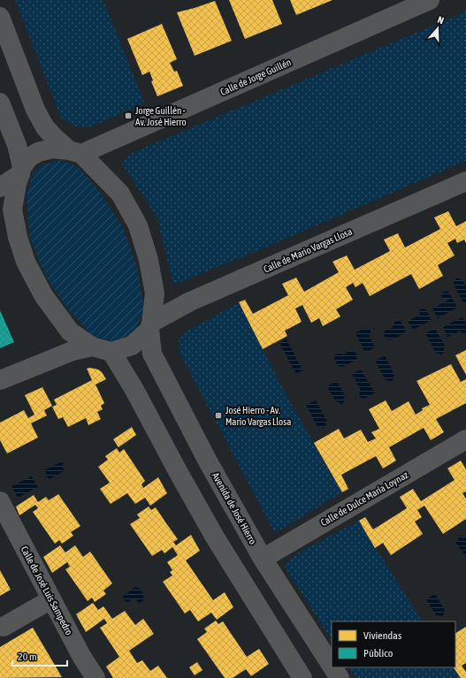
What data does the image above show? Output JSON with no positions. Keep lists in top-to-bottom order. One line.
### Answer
{"streets":{"street":["Calle de Jorge Guillén","Calle de Mario Vargas Llosa","Calle de Dulce María Loynaz","Avenida de José Hierro","Calle de José Luis Sampedro"]},"crossings":[["Calle de Jorge Guillén","Avenida de José Hierro"],["Calle de Mario Vargas Llosa","Avenida de José Hierro"],["Calle de Dulce María Loynaz","Avenida de José Hierro"]],"places":{"transit":["Jorge Guillén - Av. José Hierro","José Hierro - Av. Mario Vargas Llosa"]},"legend":["Viviendas","Público"],"scale_bar":"20 m","north":"top"}
